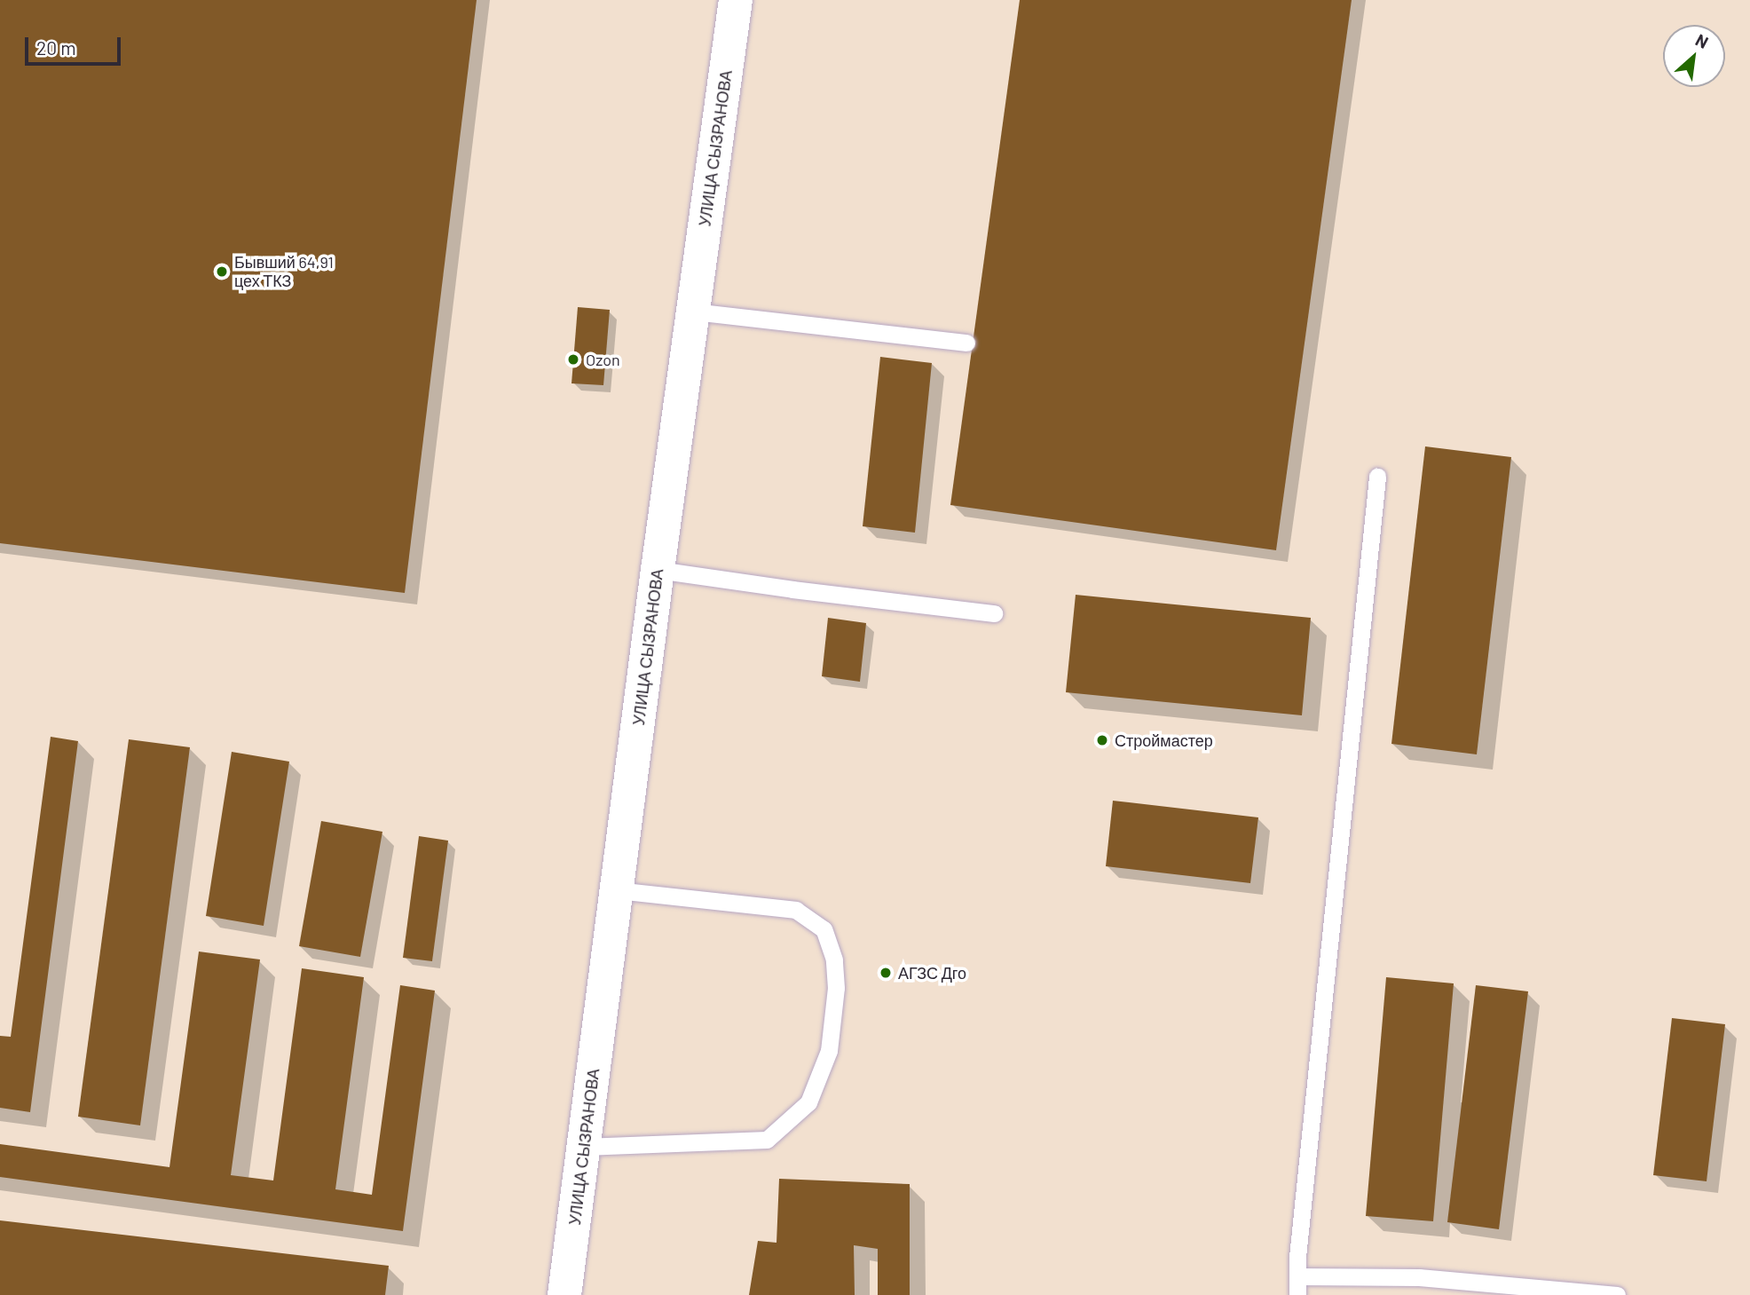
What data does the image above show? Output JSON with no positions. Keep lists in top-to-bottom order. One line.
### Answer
{"streets":{"main road":["УЛИЦА СЫЗРАНОВА"]},"places":["Бывший 64,91 цех ТКЗ","Ozon","Строймастер","АГЗС Дго"],"scale_bar":"20 m","north":"top right"}
